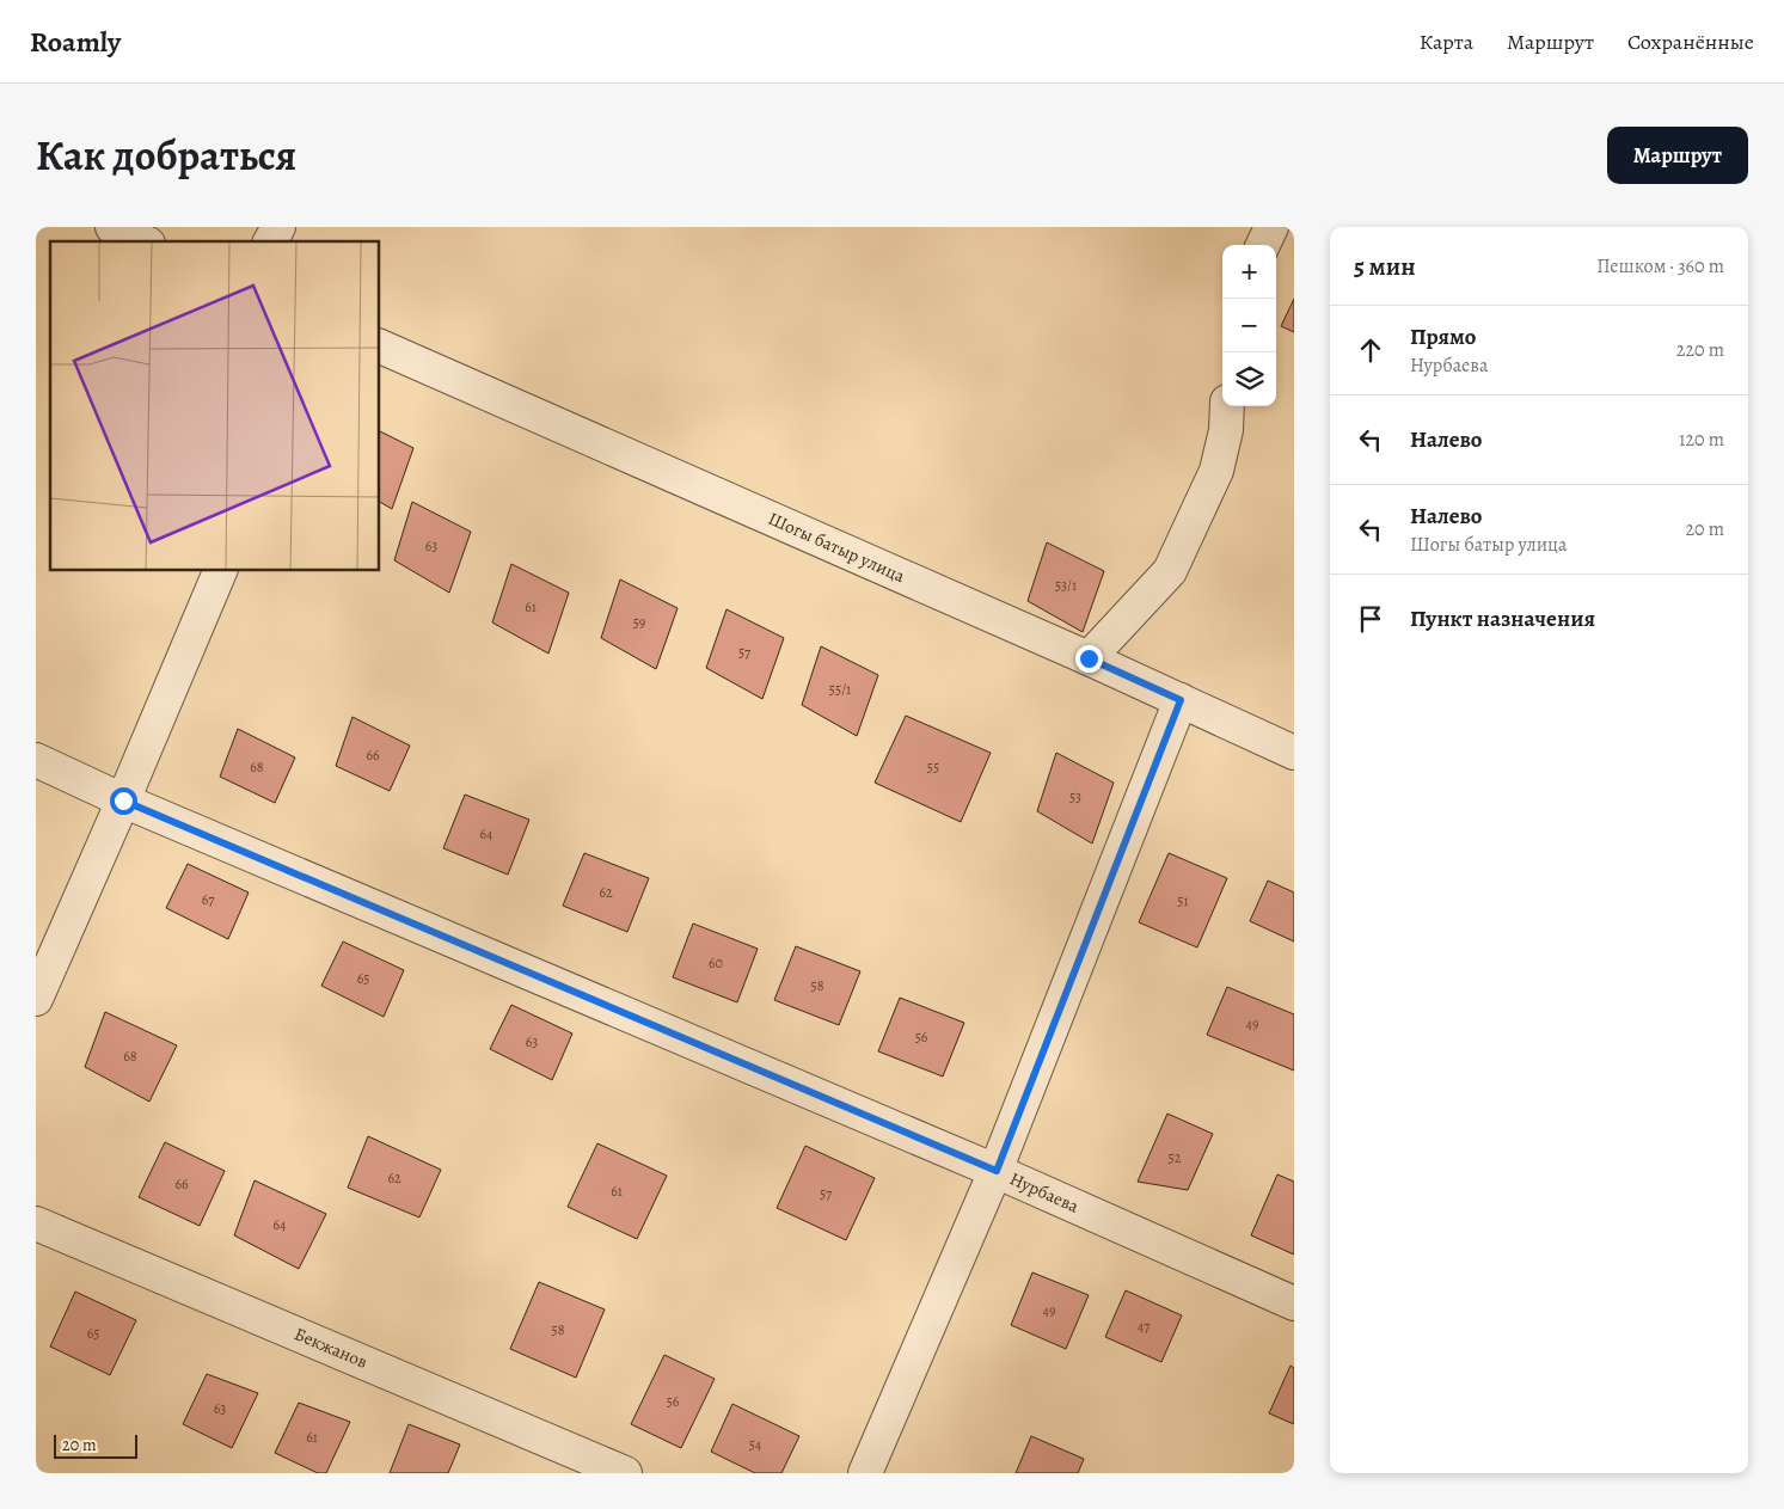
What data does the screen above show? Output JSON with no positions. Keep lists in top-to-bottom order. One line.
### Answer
{"streets":{"street":["Шогы батыр улица","Нурбаева","Бекжанов"]},"house_numbers":["63","53/1","61","59","57","55/1","66","68","55","53","64","62","67","51","60","65","58","49","56","63","68","52","62","66","61","57","64","49","47","58","65","56","63","61","54"],"scale_bar":"20 m","page":{"header":"Roamly","nav":["Карта","Маршрут","Сохранённые"],"title":"Как добраться","buttons":"Маршрут","heading":["5 мин","Пешком · 360 m"],"map_buttons":["+","−"],"list":[["Прямо","Нурбаева","220 m"],["Налево","120 m"],["Налево","Шогы батыр улица","20 m"],"Пункт назначения"],"scale":"20 m"}}
